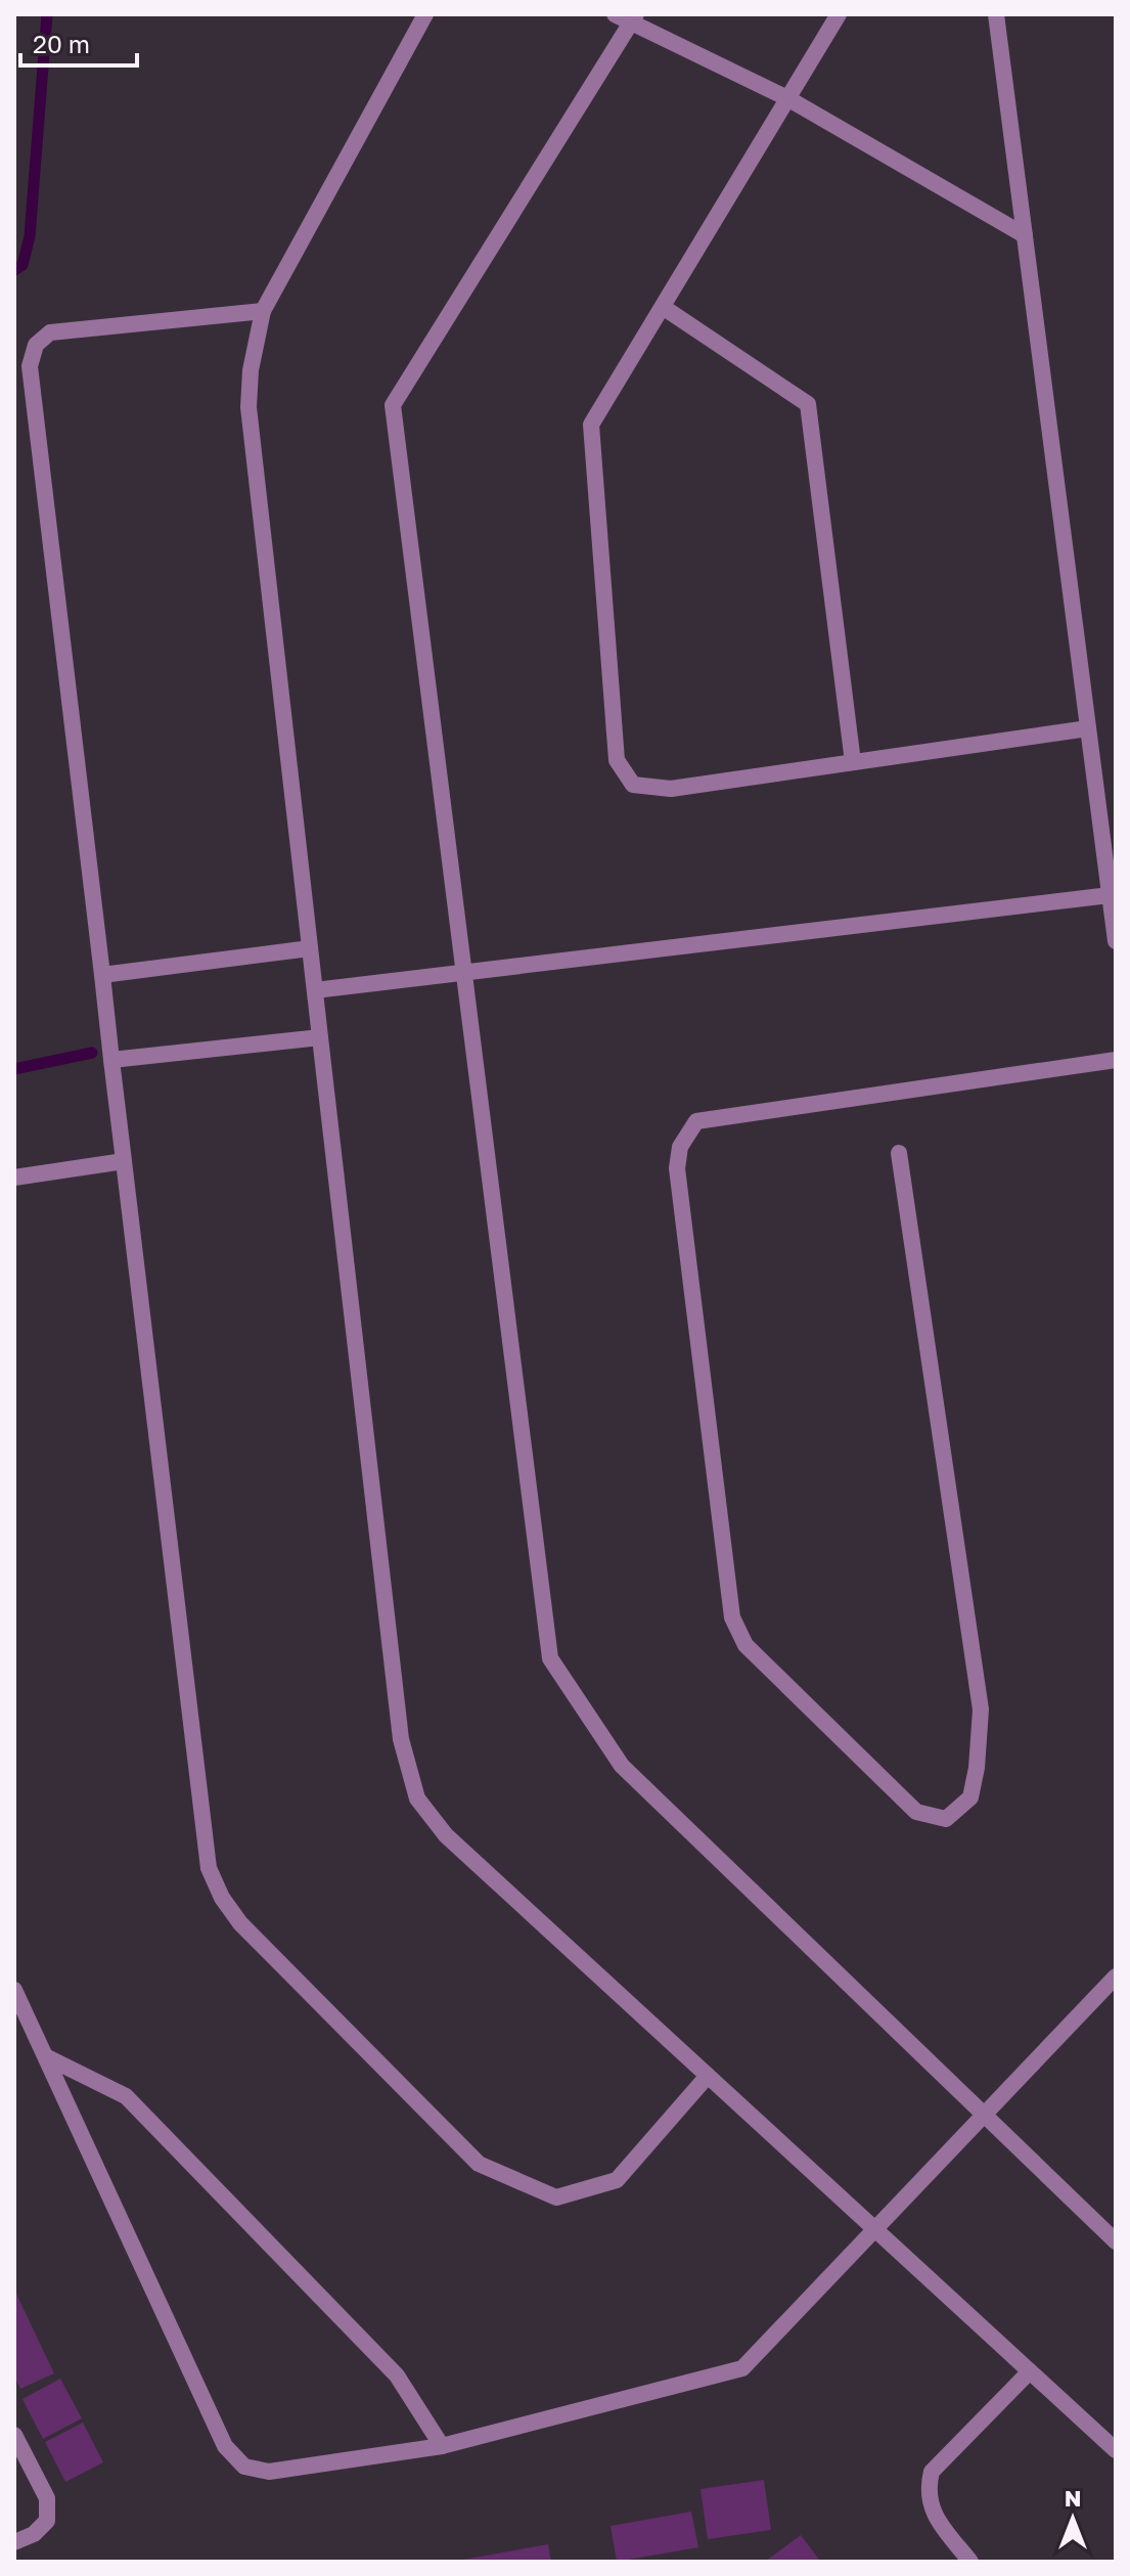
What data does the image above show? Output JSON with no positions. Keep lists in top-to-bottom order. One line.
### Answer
{"scale_bar":"20 m","north":"top"}
